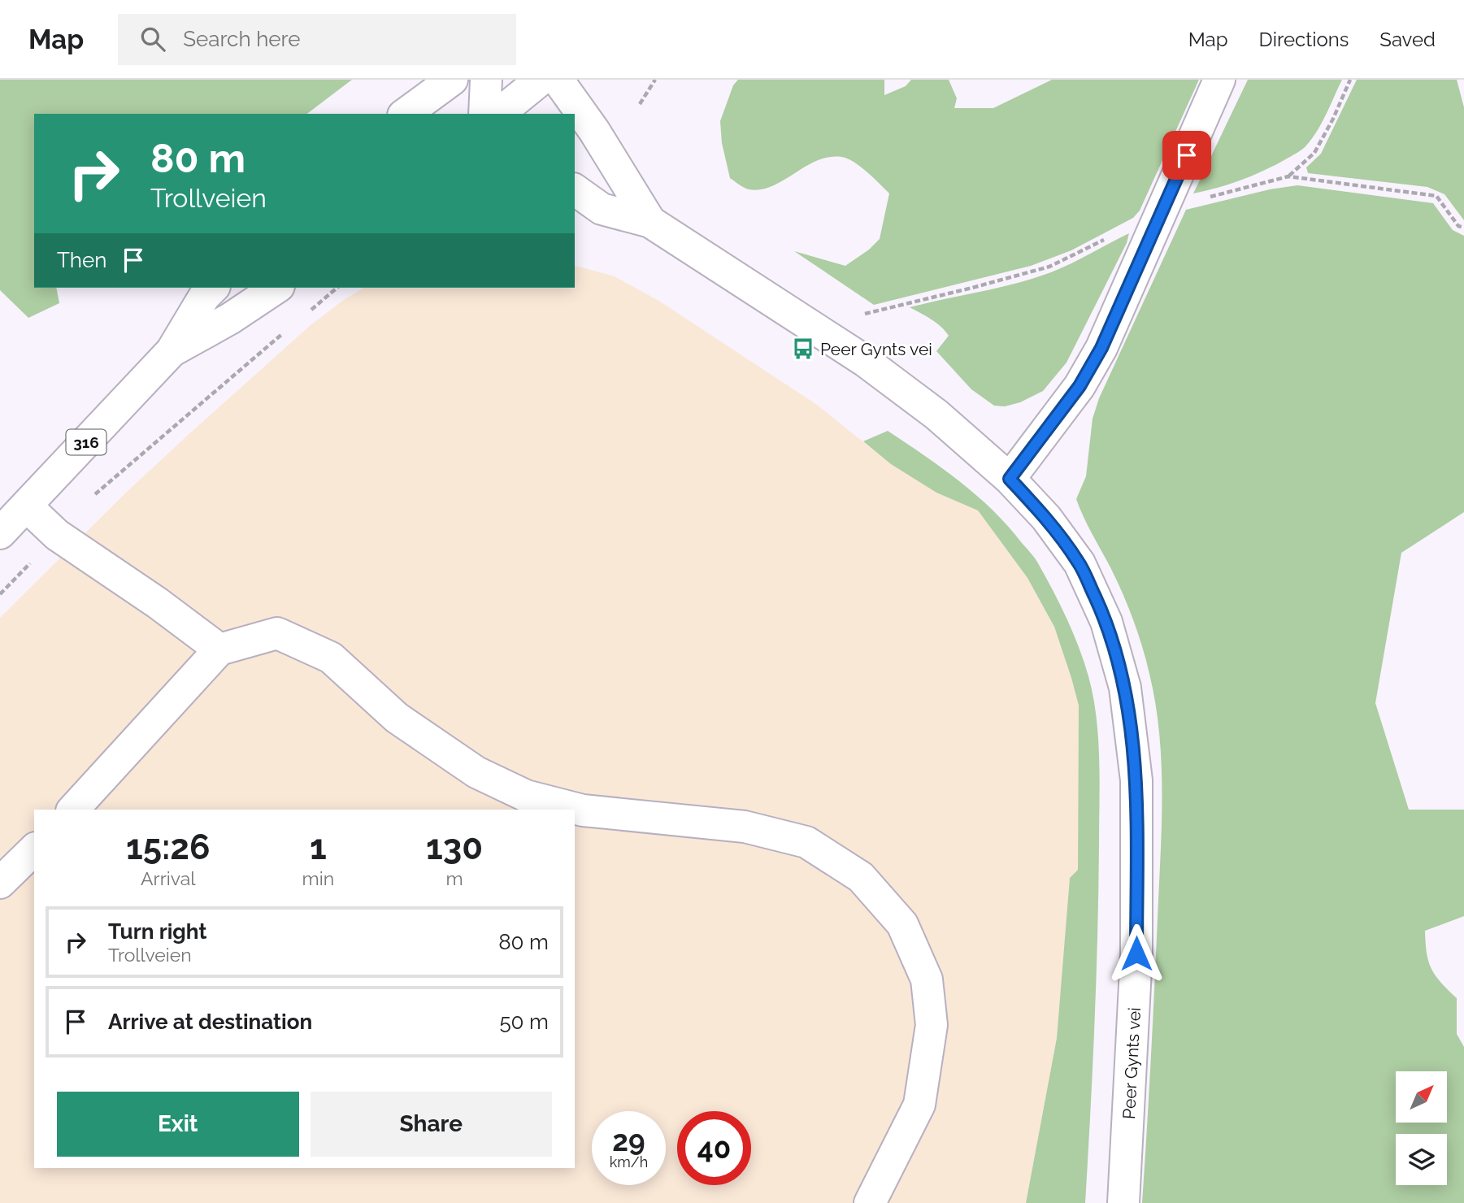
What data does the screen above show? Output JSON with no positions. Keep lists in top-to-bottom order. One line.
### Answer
{"streets":{"street":["316","Peer Gynts vei"]},"places":{"bus stop":["Peer Gynts vei"]},"north":"top right","page":{"header":"Map","search":"Search here","nav":["Map","Directions","Saved"],"turn":["80 m","Trollveien"],"then":"Then","eta":["15:26","Arrival","1","min","130","m"],"list":[{"name":"Turn right","note":"Trollveien","value":"80 m"},{"name":"Arrive at destination","value":"50 m"}],"buttons":["Exit","Share"],"speed":"29 km/h","limit":"40"}}
